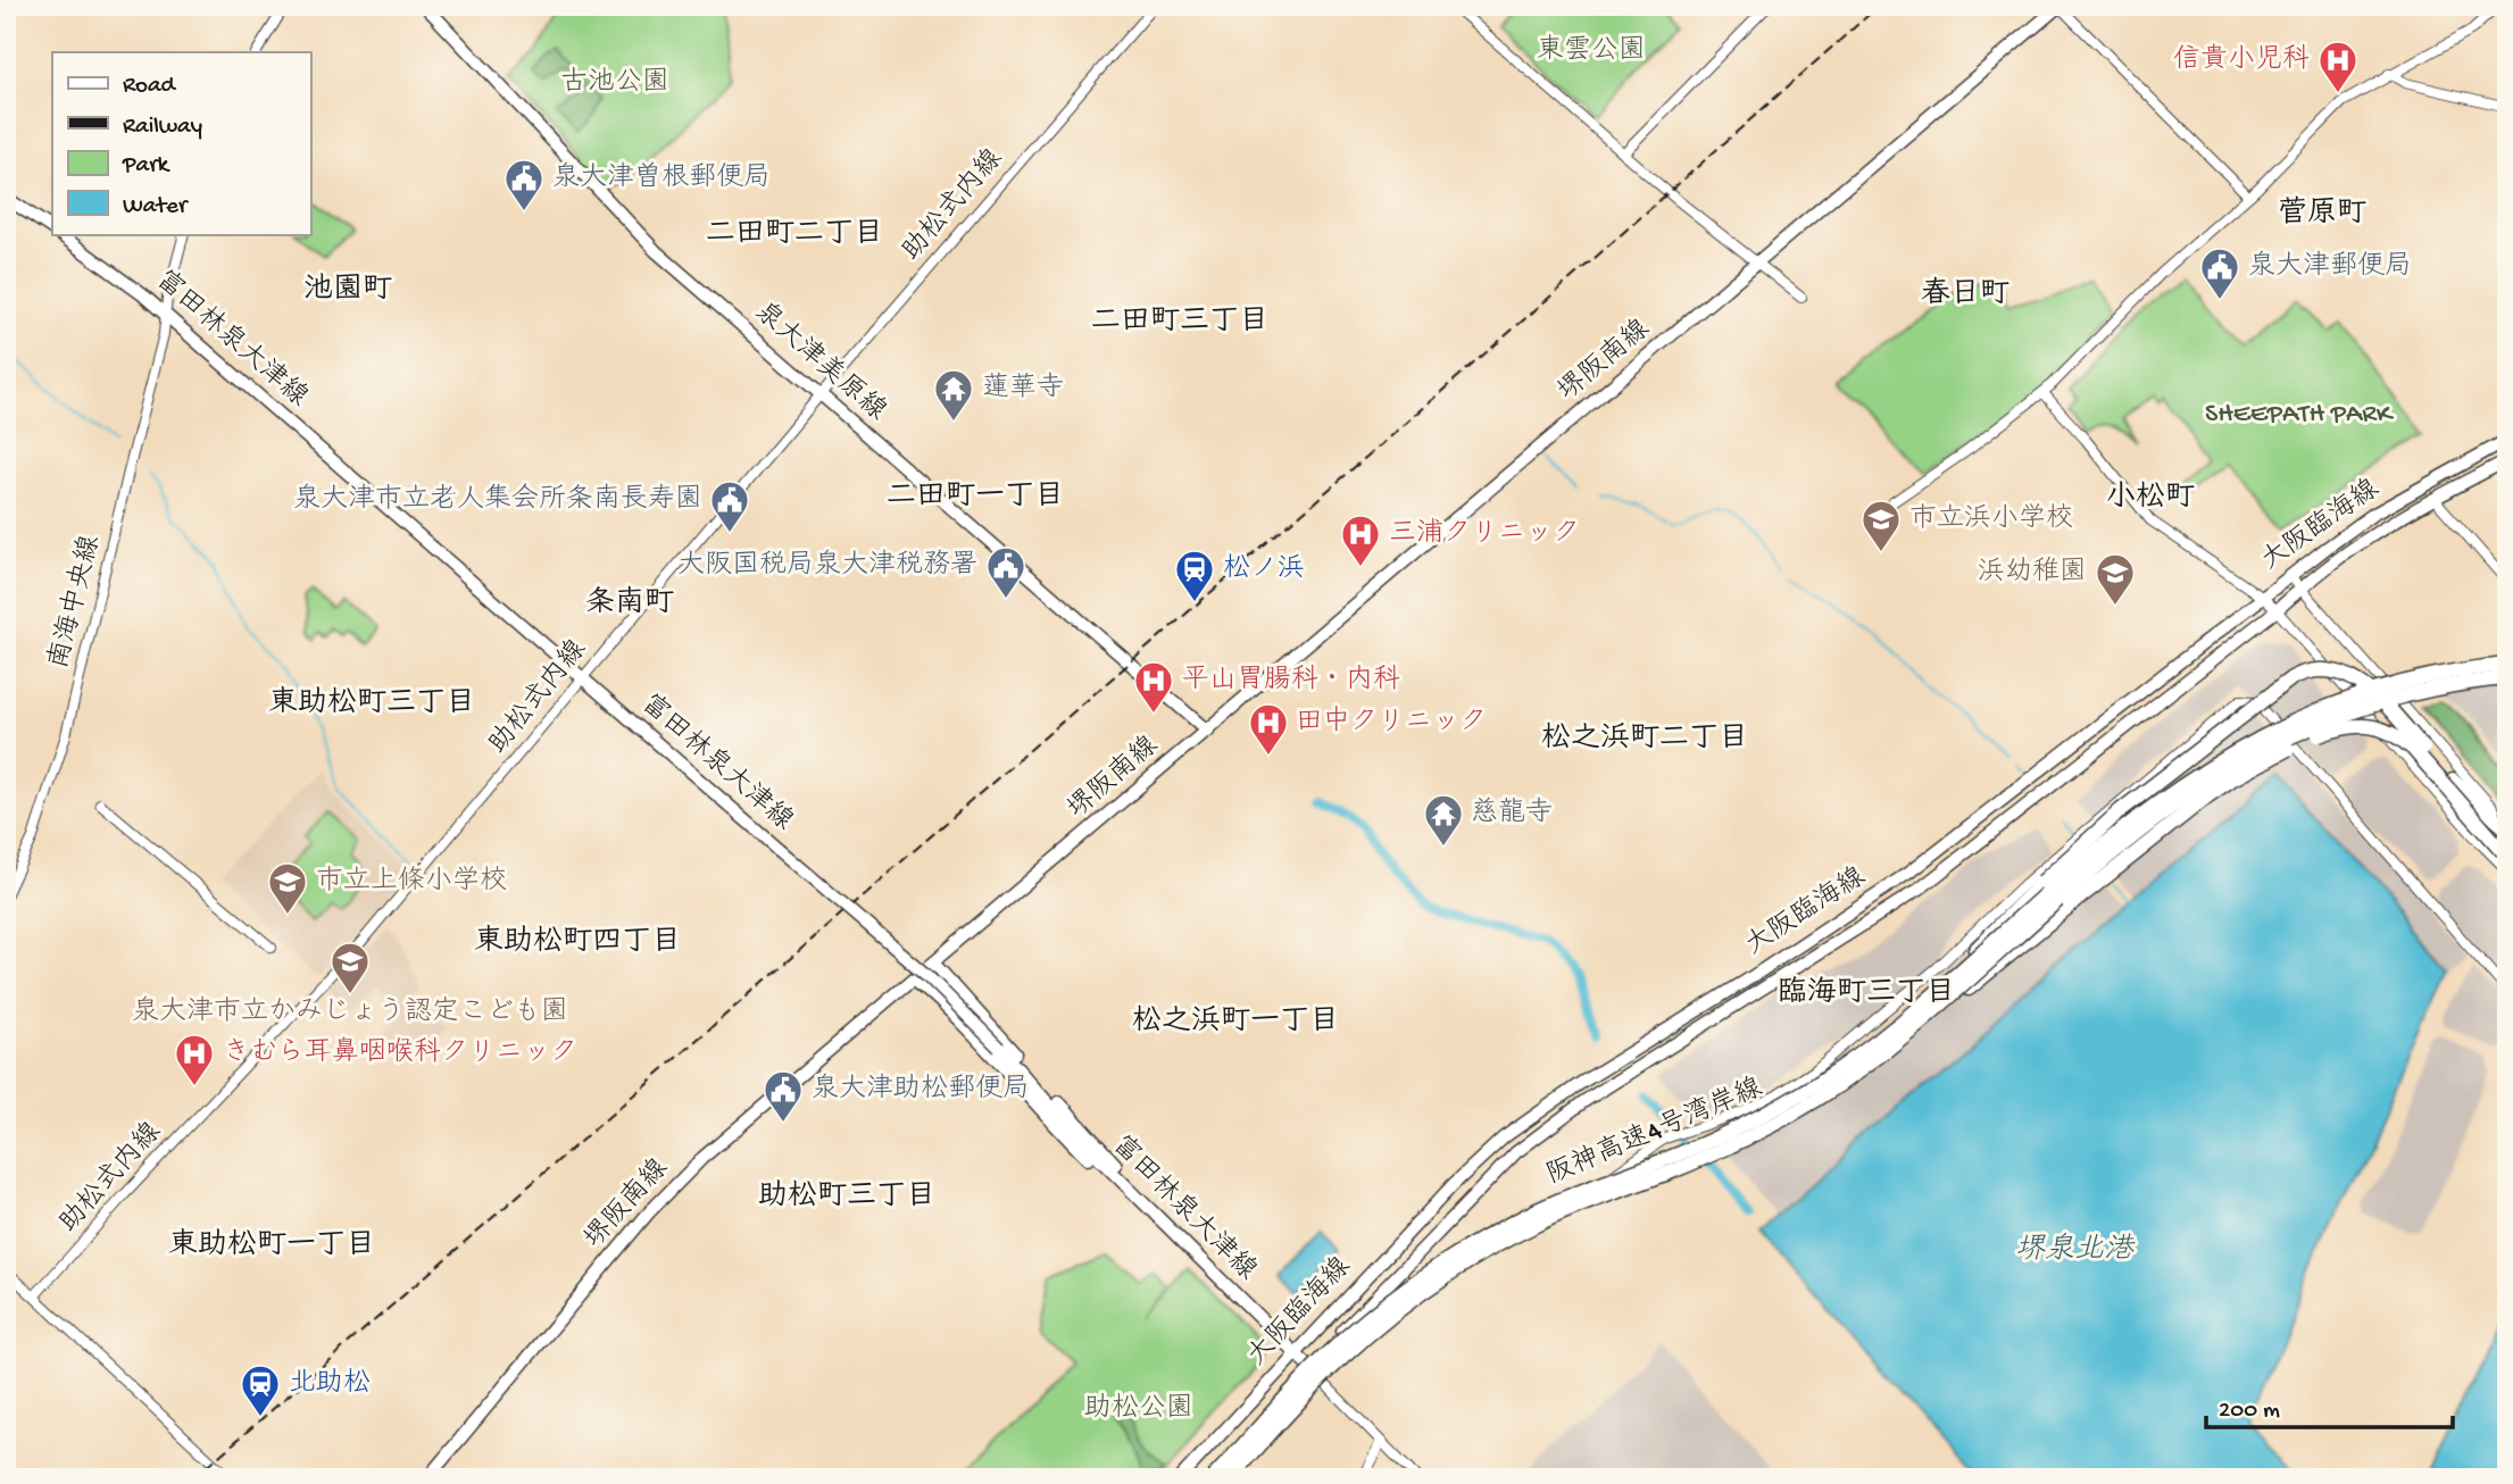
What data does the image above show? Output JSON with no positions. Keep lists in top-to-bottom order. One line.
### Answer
{"streets":{"highway":["阪神高速4号湾岸線"],"main road":["富田林泉大津線","堺阪南線","泉大津美原線","大阪臨海線"],"street":["助松式内線","南海中央線"]},"crossings":[["助松式内線","富田林泉大津線"],["助松式内線","泉大津美原線"],["富田林泉大津線","大阪臨海線"],["富田林泉大津線","南海中央線"],["堺阪南線","泉大津美原線"],["大阪臨海線","阪神高速4号湾岸線"]],"districts":["菅原町","二田町二丁目","池園町","春日町","二田町三丁目","二田町一丁目","小松町","条南町","東助松町三丁目","松之浜町二丁目","東助松町四丁目","臨海町三丁目","松之浜町一丁目","助松町三丁目","東助松町一丁目"],"water":["堺泉北港"],"parks":["東雲公園","古池公園","SHEEPATH PARK","助松公園"],"places":{"hospital":["信貴小児科","三浦クリニック","平山胃腸科・内科","田中クリニック","きむら耳鼻咽喉科クリニック"],"public building":["泉大津曽根郵便局","泉大津郵便局","泉大津市立老人集会所条南長寿園","大阪国税局泉大津税務署","泉大津助松郵便局"],"temple":["蓮華寺","慈龍寺"],"school or university":["市立浜小学校","浜幼稚園","市立上條小学校","泉大津市立かみじょう認定こども園"],"station":["松ノ浜","北助松"]},"legend":["Road","Railway","Park","Water"],"scale_bar":"200 m"}
